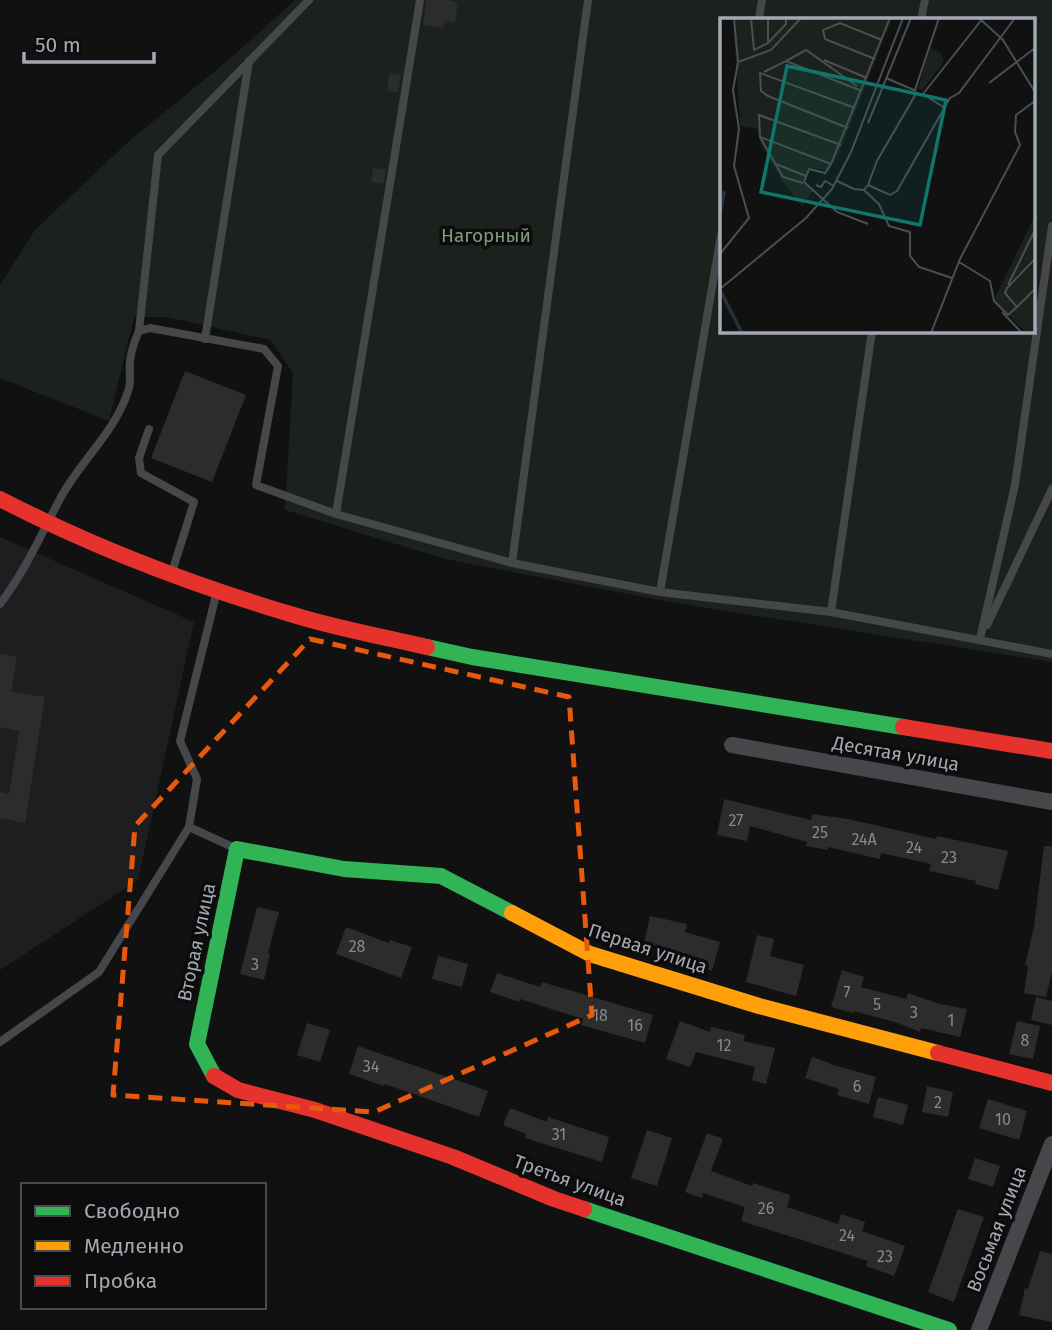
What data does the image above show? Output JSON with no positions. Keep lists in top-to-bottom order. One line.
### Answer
{"streets":{"street":["Десятая улица","Вторая улица","Первая улица","Третья улица","Восьмая улица"]},"crossings":[["Вторая улица","Первая улица"],["Вторая улица","Третья улица"]],"parks":["Нагорный"],"house_numbers":["27","25","24А","24","23","28","3","7","5","3","18","1","16","8","12","34","6","2","10","31","26","24","23"],"legend":["Свободно","Медленно","Пробка"],"scale_bar":"50 m"}
